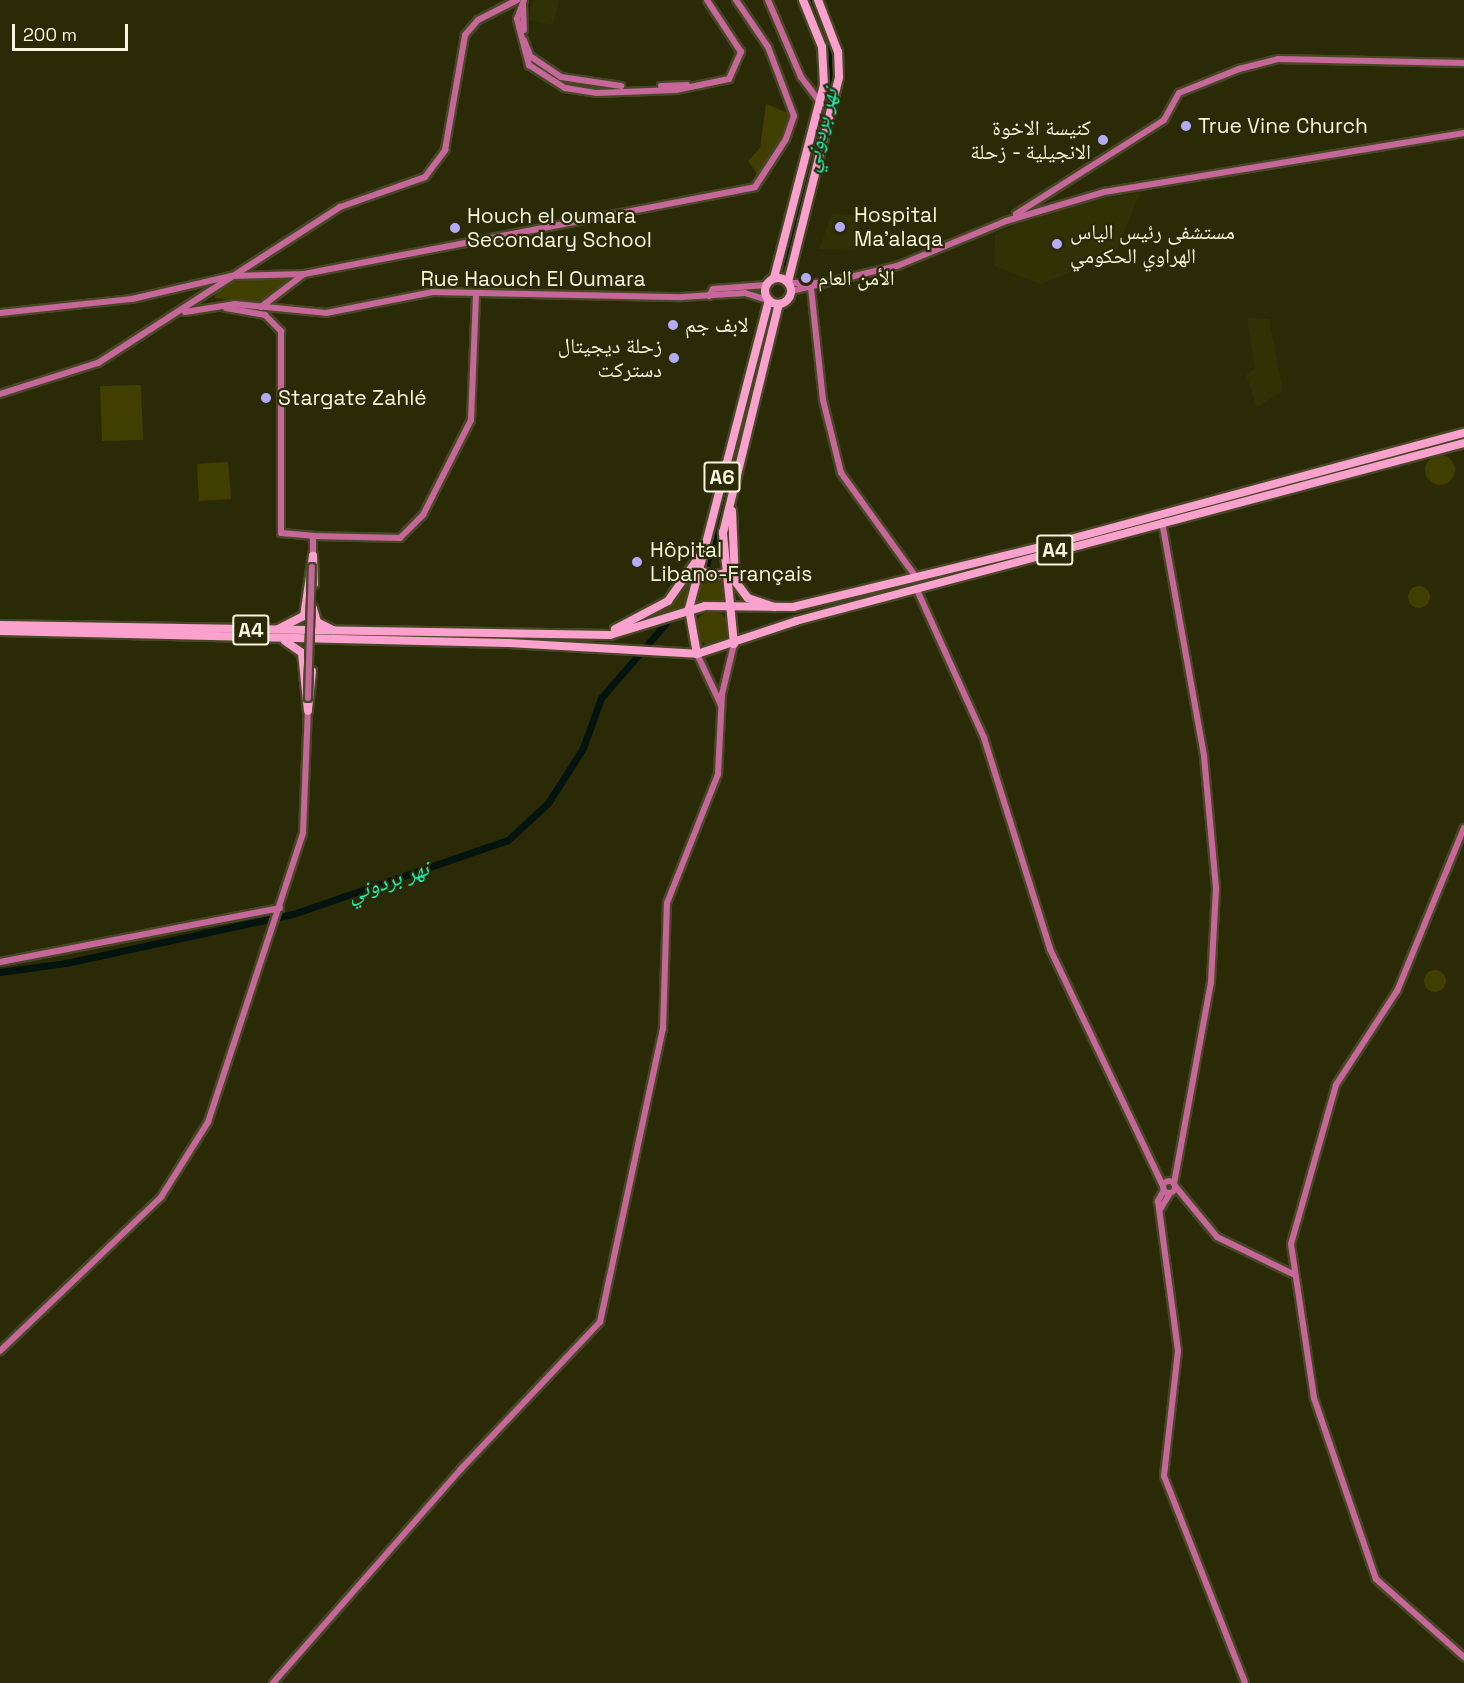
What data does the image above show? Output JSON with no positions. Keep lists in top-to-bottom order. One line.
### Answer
{"streets":{"highway":["A6","A4"],"street":["Rue Haouch El Oumara"]},"crossings":[["Rue Haouch El Oumara","A6"],["A6","A4"]],"water":["نهر بردوني"],"places":["True Vine Church","كنيسة الاخوة الانجيلية - زحلة","Hospital Ma'alaqa","Houch el oumara Secondary School","مستشفى رئيس الياس الهراوي الحكومي","الأمن العام","لابف جم","زحلة ديجيتال دستركت","Stargate Zahlé","Hôpital Libano-Français"],"scale_bar":"200 m"}
